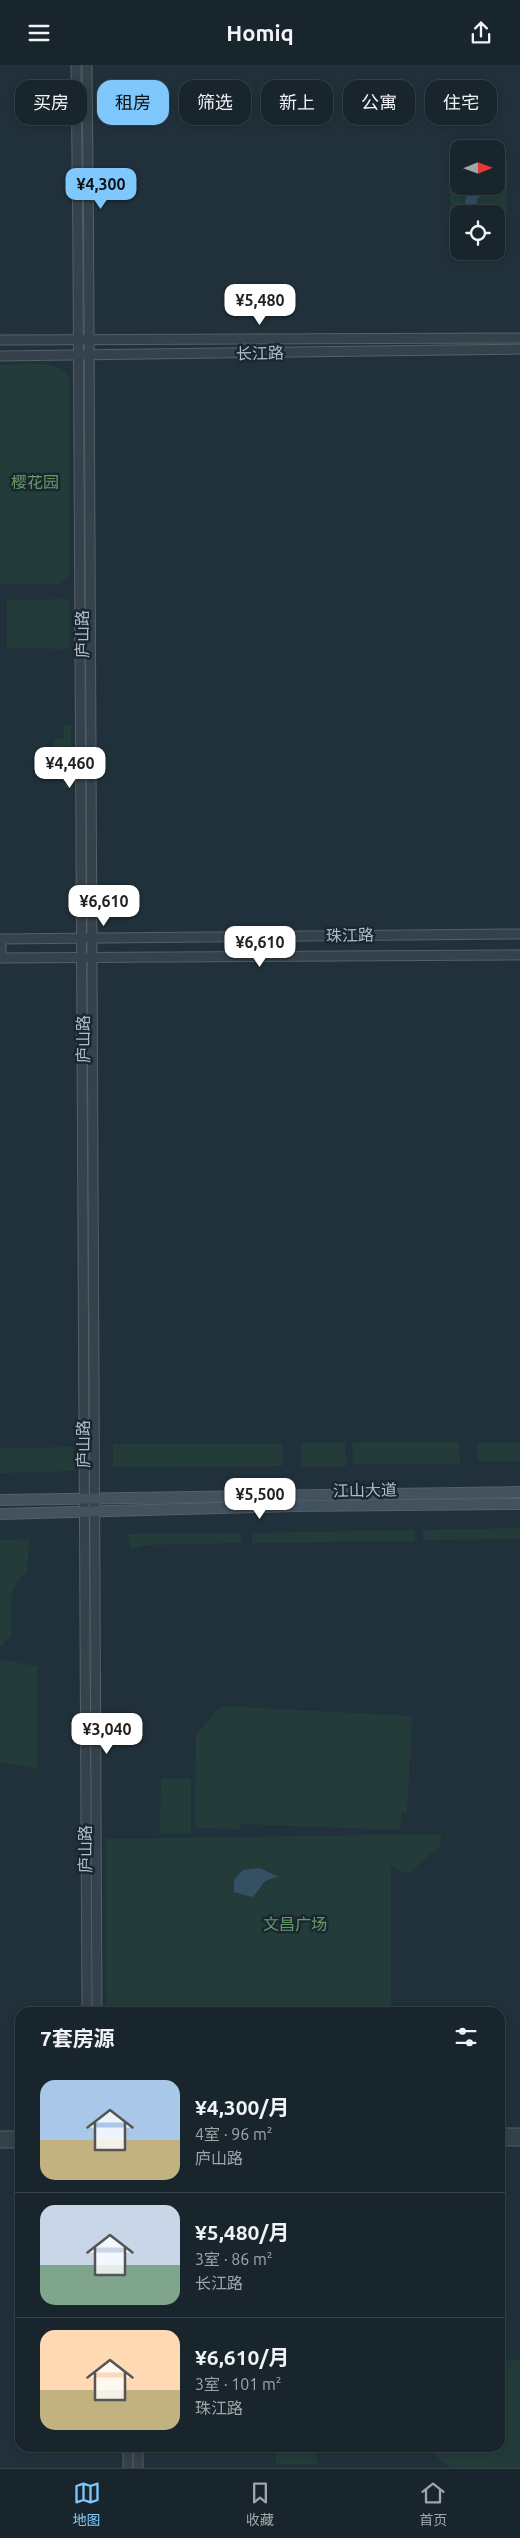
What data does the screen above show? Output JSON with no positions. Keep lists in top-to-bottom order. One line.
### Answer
{"streets":{"main road":["江山大道"],"street":["长江路","庐山路","珠江路"]},"crossings":[["长江路","庐山路"],["庐山路","珠江路"],["庐山路","江山大道"]],"parks":["樱花园","文昌广场"],"north":"right","page":{"header":"Homiq","chip":["买房","租房","筛选","新上","公寓","住宅"],"price":["¥4,300","¥5,480","¥4,460","¥6,610","¥6,610","¥5,500","¥3,040"],"heading":"7套房源","list":[{"name":"¥4,300/月","note":"4室 · 96 m² · 庐山路"},{"name":"¥5,480/月","note":"3室 · 86 m² · 长江路"},{"name":"¥6,610/月","note":"3室 · 101 m² · 珠江路"}],"tabs":["地图","收藏","首页"]}}
